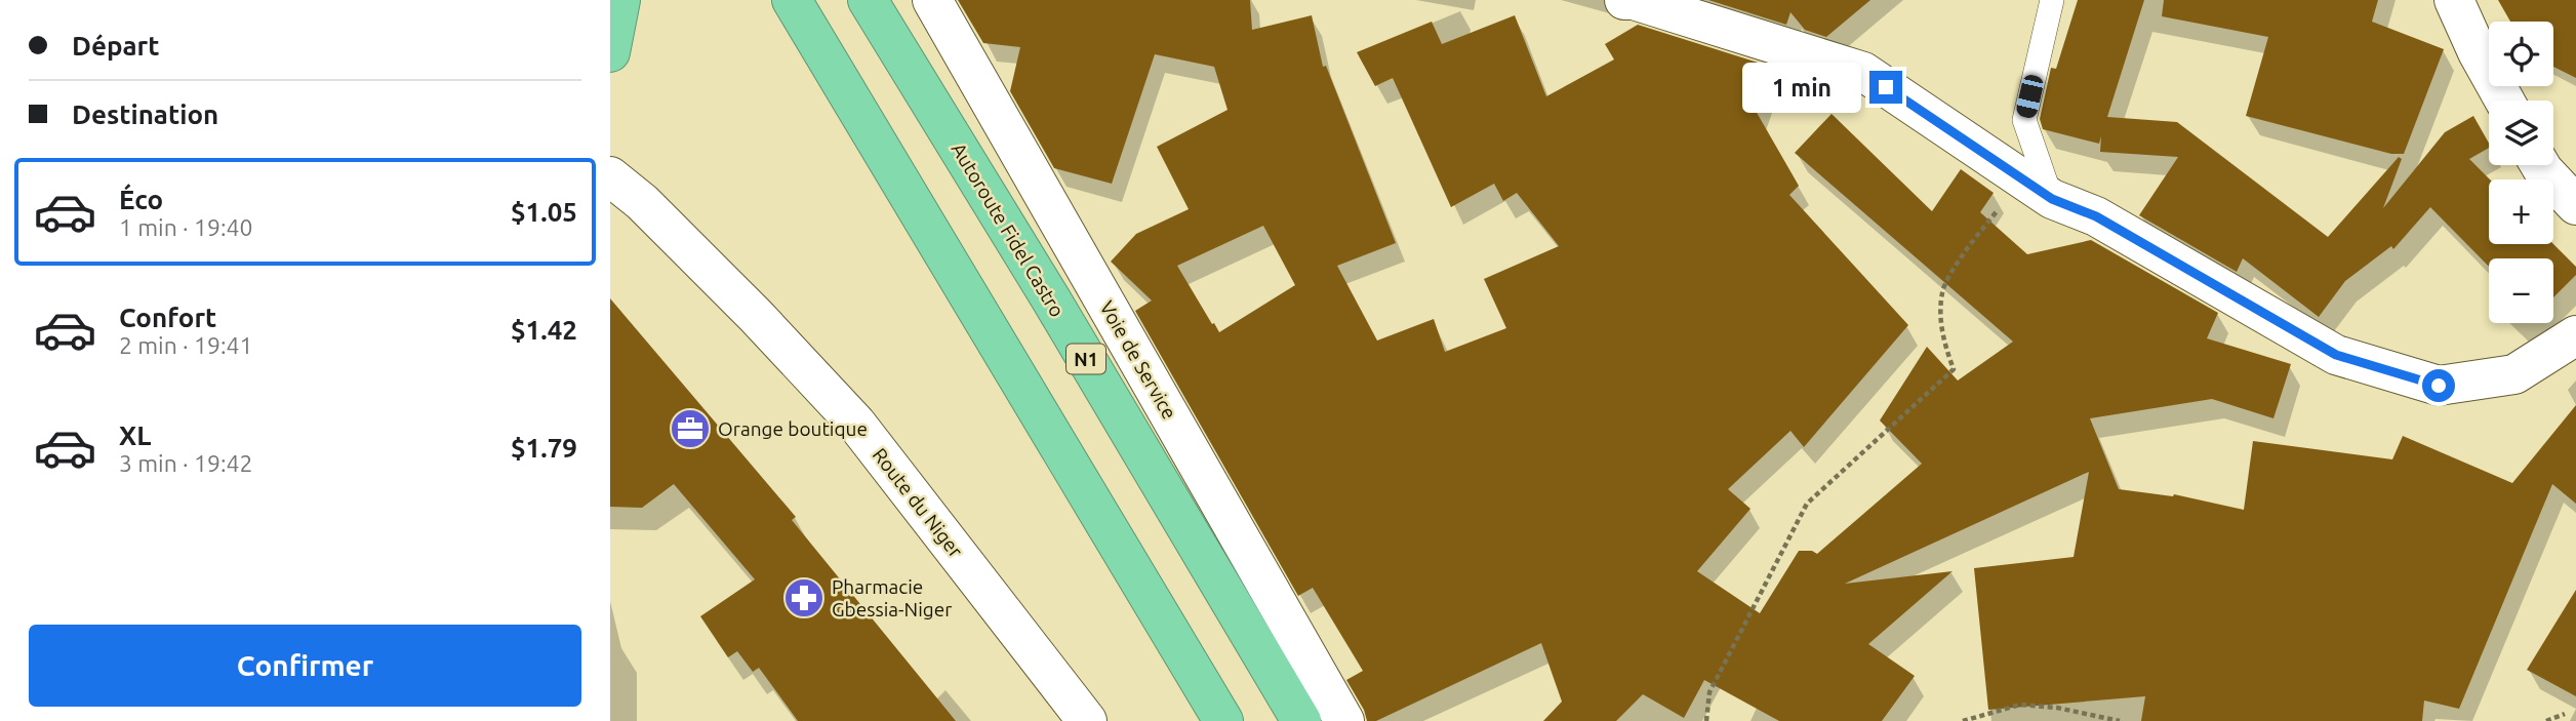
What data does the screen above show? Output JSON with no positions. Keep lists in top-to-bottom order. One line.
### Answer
{"streets":{"highway":["Autoroute Fidel Castro","N1"],"street":["Voie de Service","Route du Niger"]},"places":{"office":["Orange boutique"],"pharmacy":["Pharmacie Gbessia-Niger"]},"page":{"banner":["Départ","Destination"],"map_buttons":["+","−"],"bubble":"1 min","list":[{"name":"Éco","note":"1 min · 19:40","value":"$1.05"},{"name":"Confort","note":"2 min · 19:41","value":"$1.42"},{"name":"XL","note":"3 min · 19:42","value":"$1.79"}],"buttons":"Confirmer"}}
